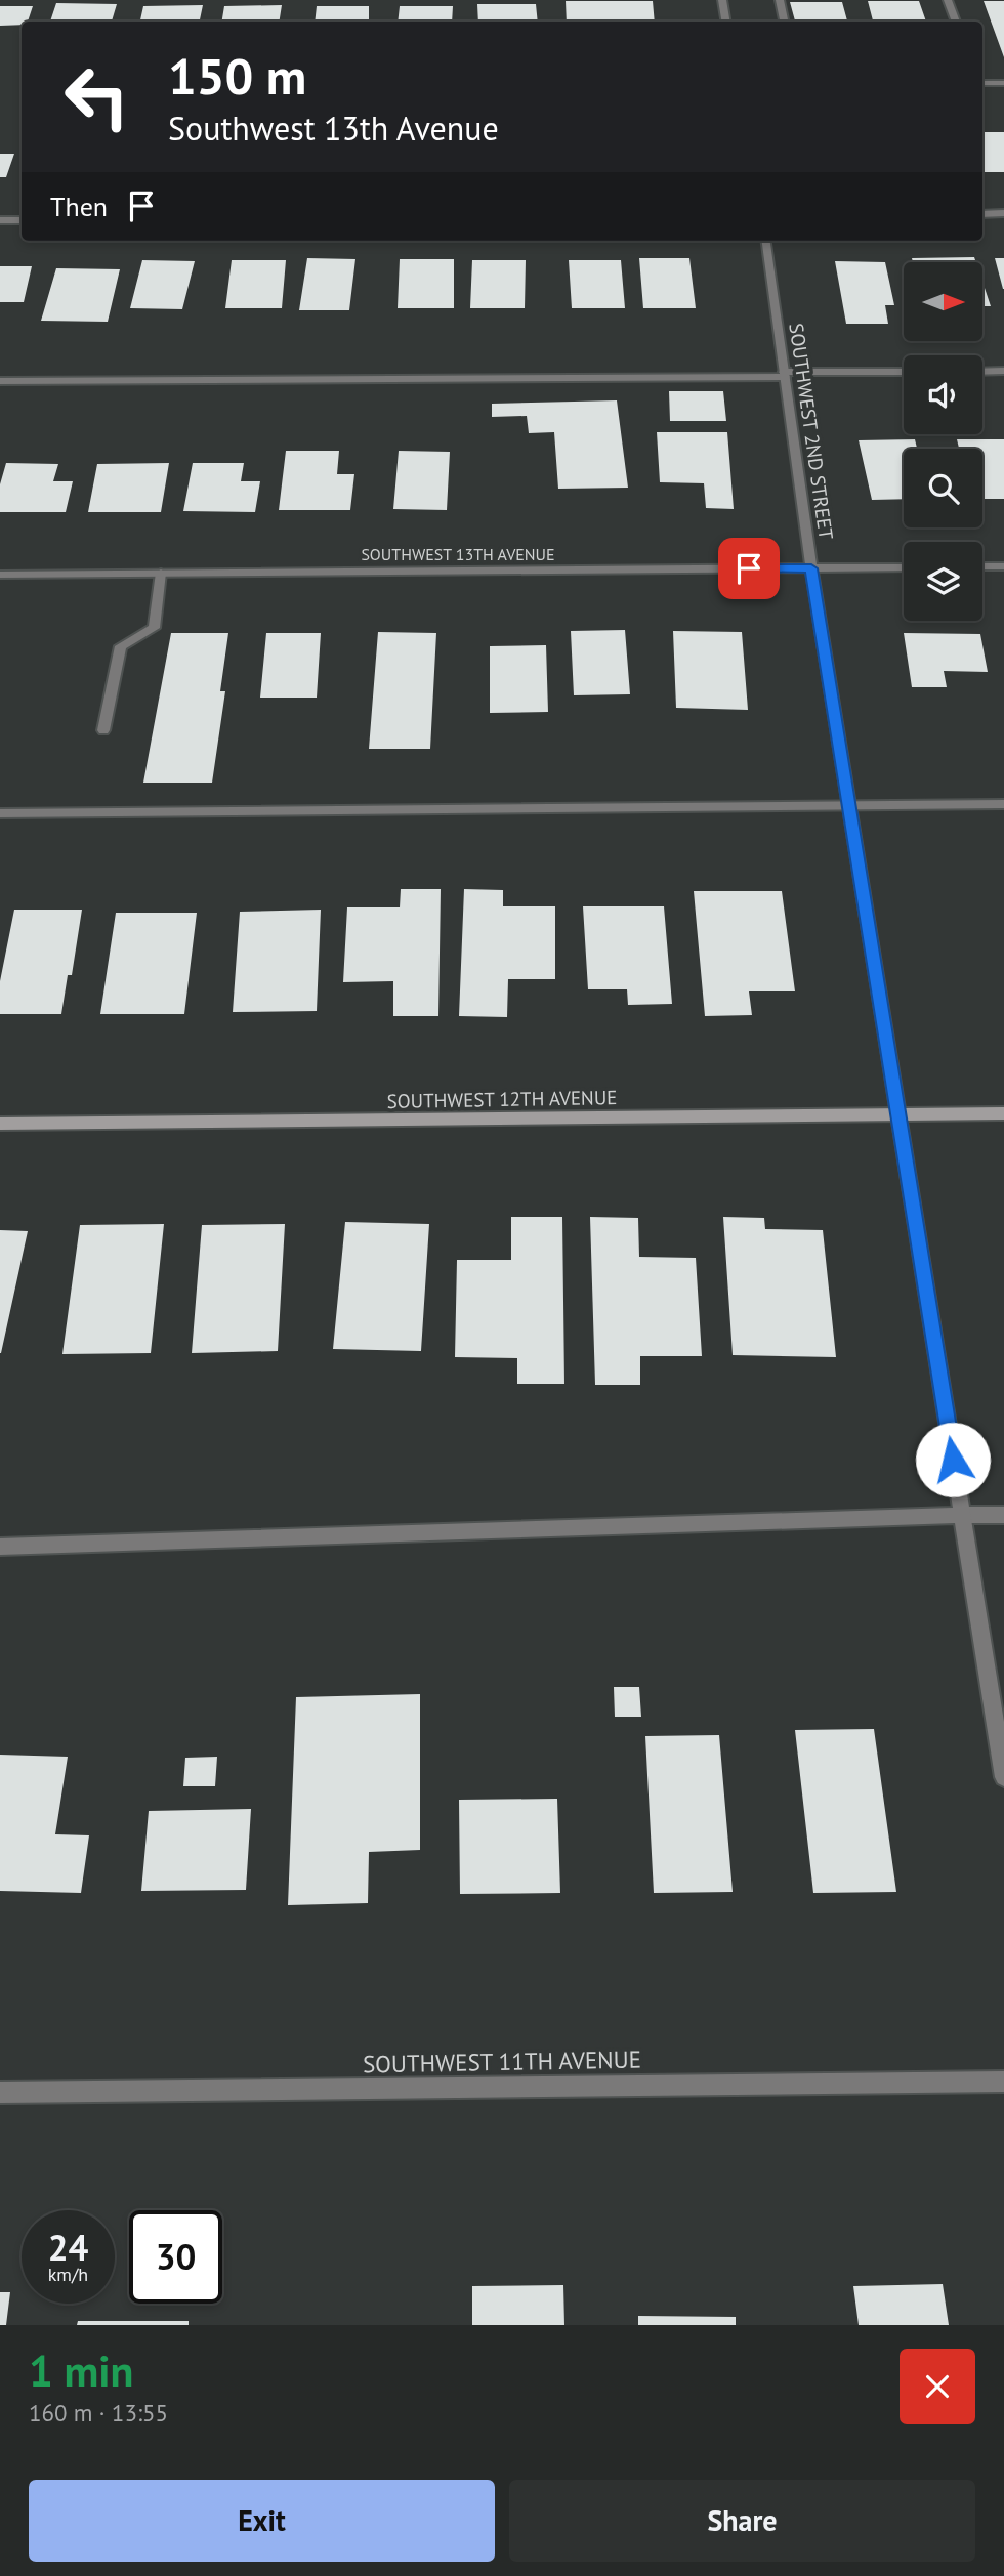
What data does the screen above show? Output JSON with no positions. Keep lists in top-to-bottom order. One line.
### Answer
{"streets":{"street":["SOUTHWEST 2ND STREET","SOUTHWEST 13TH AVENUE","SOUTHWEST 12TH AVENUE","SOUTHWEST 11TH AVENUE"]},"crossings":[["SOUTHWEST 2ND STREET","SOUTHWEST 13TH AVENUE"],["SOUTHWEST 2ND STREET","SOUTHWEST 12TH AVENUE"]],"north":"right","page":{"turn":["150 m","Southwest 13th Avenue"],"then":"Then","speed":"24 km/h","limit":"30","heading":["1 min","160 m · 13:55"],"buttons":["Exit","Share"]}}
